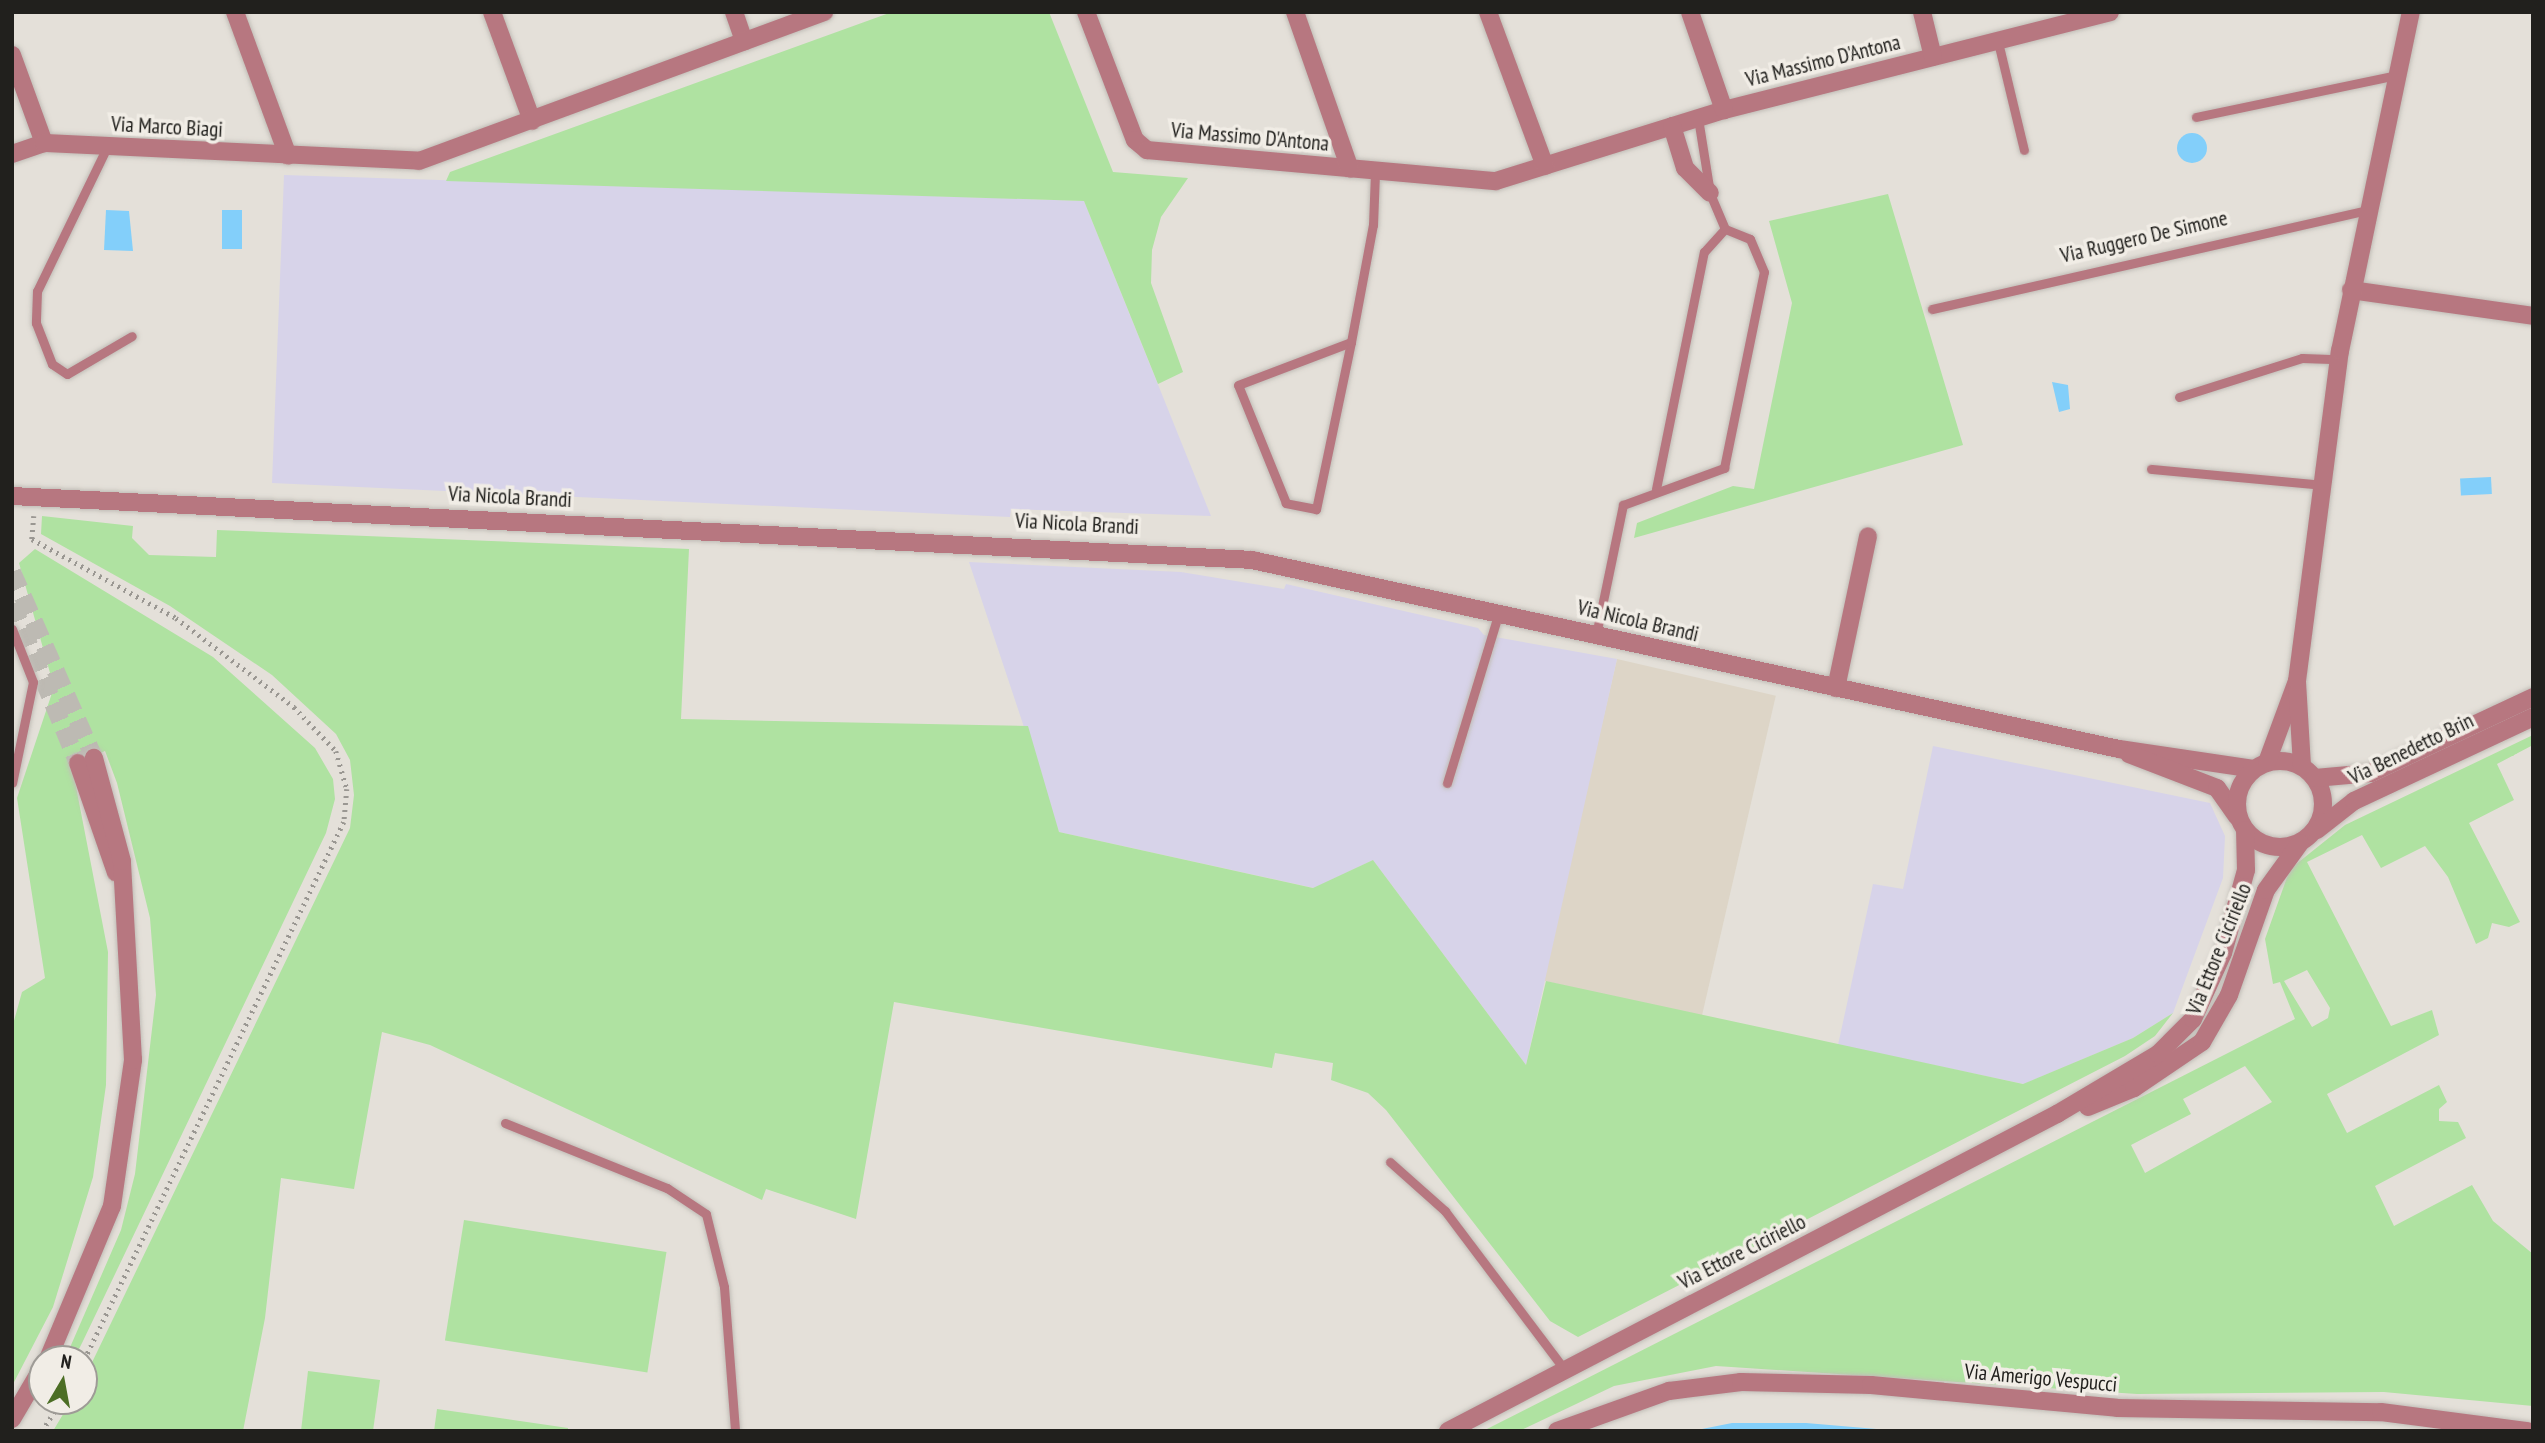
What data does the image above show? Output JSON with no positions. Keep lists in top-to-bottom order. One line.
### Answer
{"streets":{"street":["Via Massimo D'Antona","Via Marco Biagi","Via Nicola Brandi","Via Benedetto Brin","Via Ettore Ciciriello","Via Amerigo Vespucci"],"lane":["Via Ruggero De Simone"]},"crossings":[["Via Nicola Brandi","Via Benedetto Brin"],["Via Nicola Brandi","Via Ettore Ciciriello"],["Via Benedetto Brin","Via Ettore Ciciriello"]],"north":"top"}
